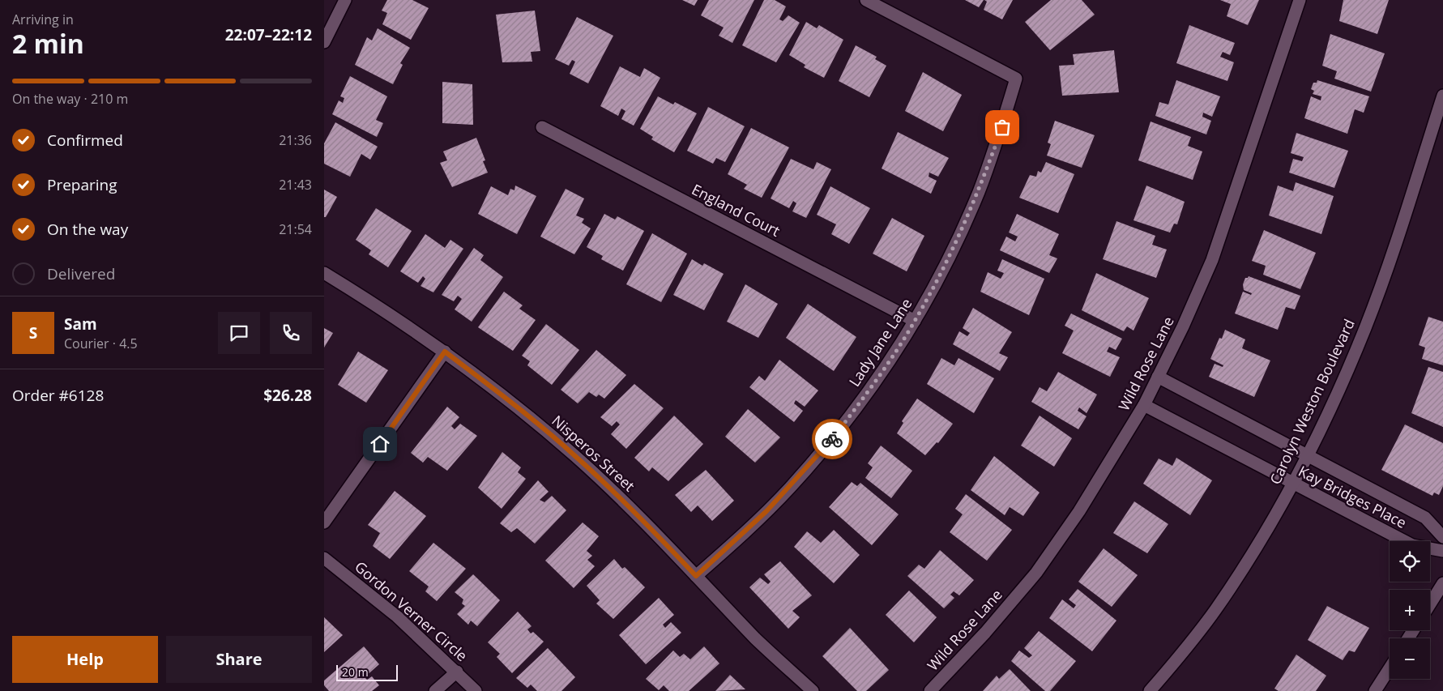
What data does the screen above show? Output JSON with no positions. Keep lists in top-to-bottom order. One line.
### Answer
{"streets":{"street":["England Court","Lady Jane Lane","Wild Rose Lane","Carolyn Weston Boulevard","Nisperos Street","Kay Bridges Place","Gordon Verner Circle"]},"crossings":[["England Court","Lady Jane Lane"],["Lady Jane Lane","Nisperos Street"],["Wild Rose Lane","Kay Bridges Place"],["Carolyn Weston Boulevard","Kay Bridges Place"]],"scale_bar":"20 m","page":{"heading":["2 min","Arriving in","22:07–22:12"],"panel":["Sam","Courier · 4.5","Order #6128","$26.28"],"bar":"On the way · 210 m","list":[["Confirmed","21:36"],["Preparing","21:43"],["On the way","21:54"],"Delivered"],"round":"S","map_buttons":["+","−"],"buttons":["Help","Share"],"scale":"20 m"}}
